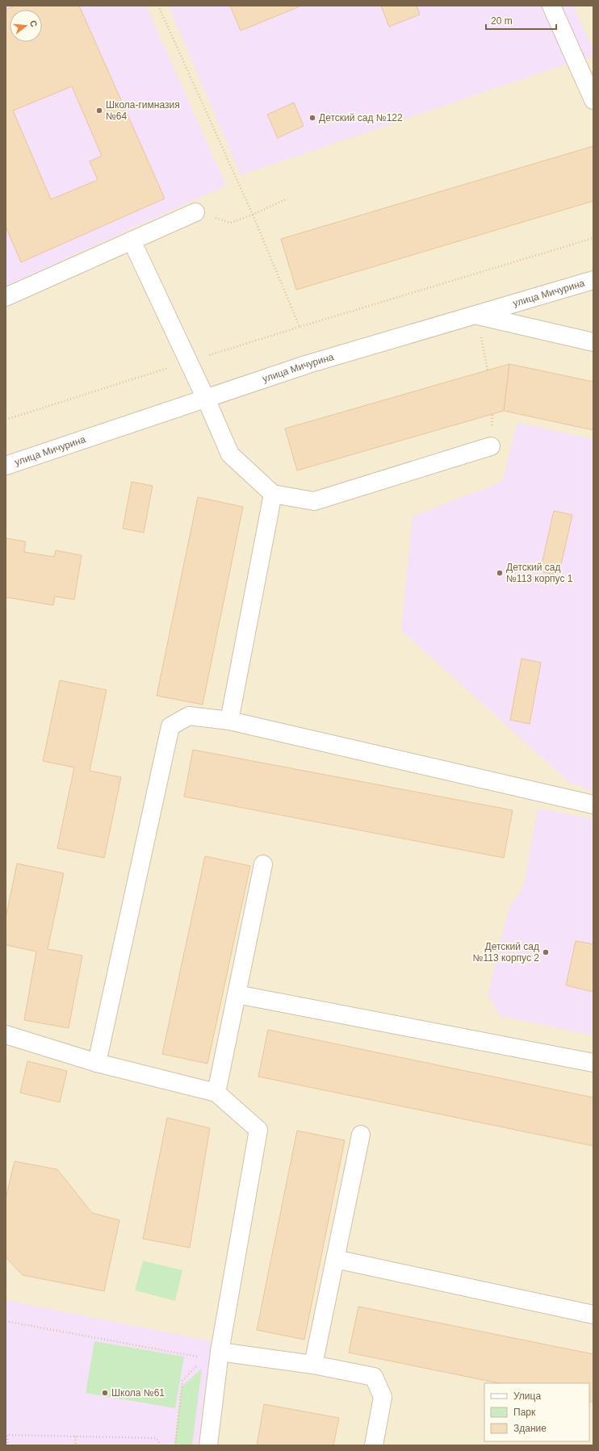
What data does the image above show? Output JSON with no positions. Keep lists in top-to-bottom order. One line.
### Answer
{"streets":{"street":["улица Мичурина"]},"places":["Школа-гимназия №64","Детский сад №122","Детский сад №113 корпус 1","Детский сад №113 корпус 2","Школа №61"],"legend":["Улица","Парк","Здание"],"scale_bar":"20 m","north":"right"}
